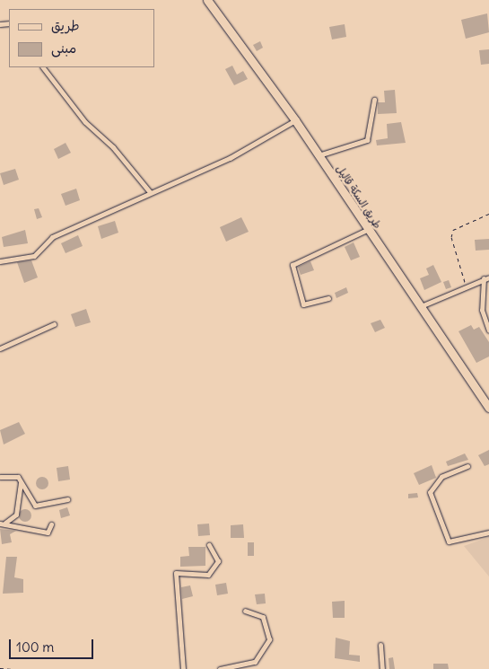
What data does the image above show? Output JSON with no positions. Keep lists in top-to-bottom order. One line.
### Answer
{"streets":{"main road":["طريق السكة قاليل"]},"legend":["طريق","مبنى"],"scale_bar":"100 m"}
